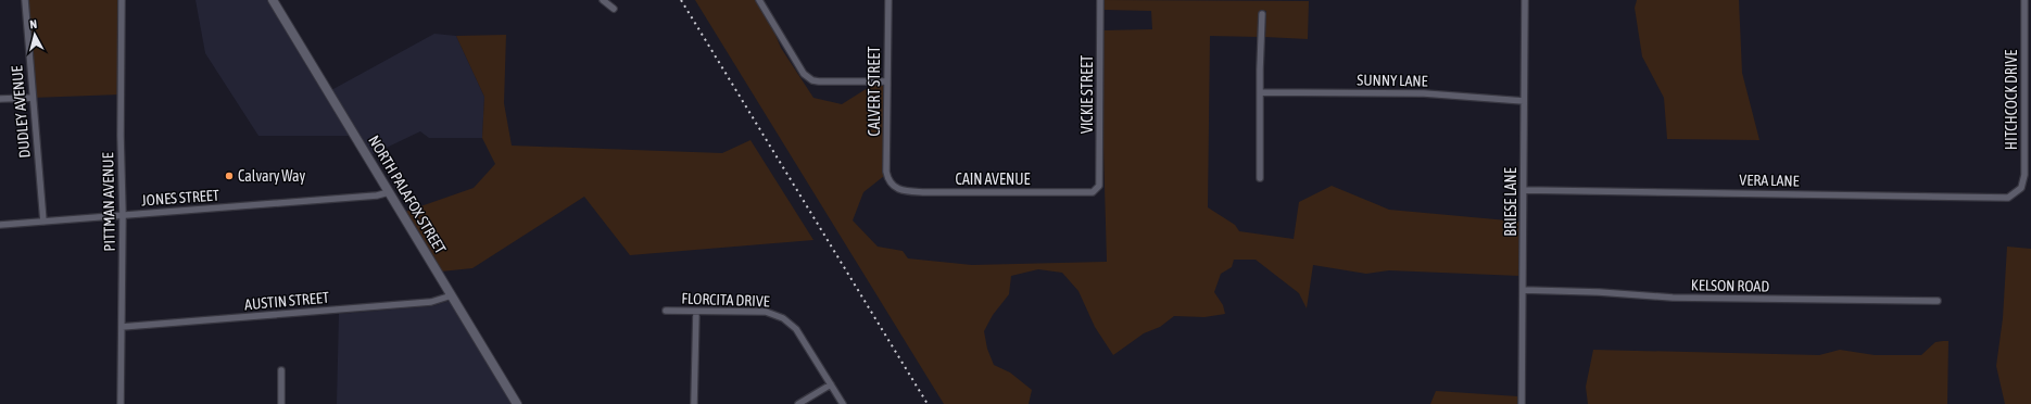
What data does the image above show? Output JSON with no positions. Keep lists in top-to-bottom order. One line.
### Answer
{"streets":{"main road":["NORTH PALAFOX STREET"],"street":["SUNNY LANE","CALVERT STREET","VICKIE STREET","HITCHCOCK DRIVE","DUDLEY AVENUE","CAIN AVENUE","VERA LANE","JONES STREET","PITTMAN AVENUE","BRIESE LANE","KELSON ROAD","FLORCITA DRIVE","AUSTIN STREET"]},"crossings":[["SUNNY LANE","BRIESE LANE"],["CALVERT STREET","CAIN AVENUE"],["VICKIE STREET","CAIN AVENUE"],["HITCHCOCK DRIVE","VERA LANE"],["DUDLEY AVENUE","JONES STREET"],["VERA LANE","BRIESE LANE"],["NORTH PALAFOX STREET","JONES STREET"],["NORTH PALAFOX STREET","AUSTIN STREET"],["JONES STREET","PITTMAN AVENUE"],["PITTMAN AVENUE","AUSTIN STREET"],["BRIESE LANE","KELSON ROAD"]],"places":["Calvary Way"],"north":"top"}
